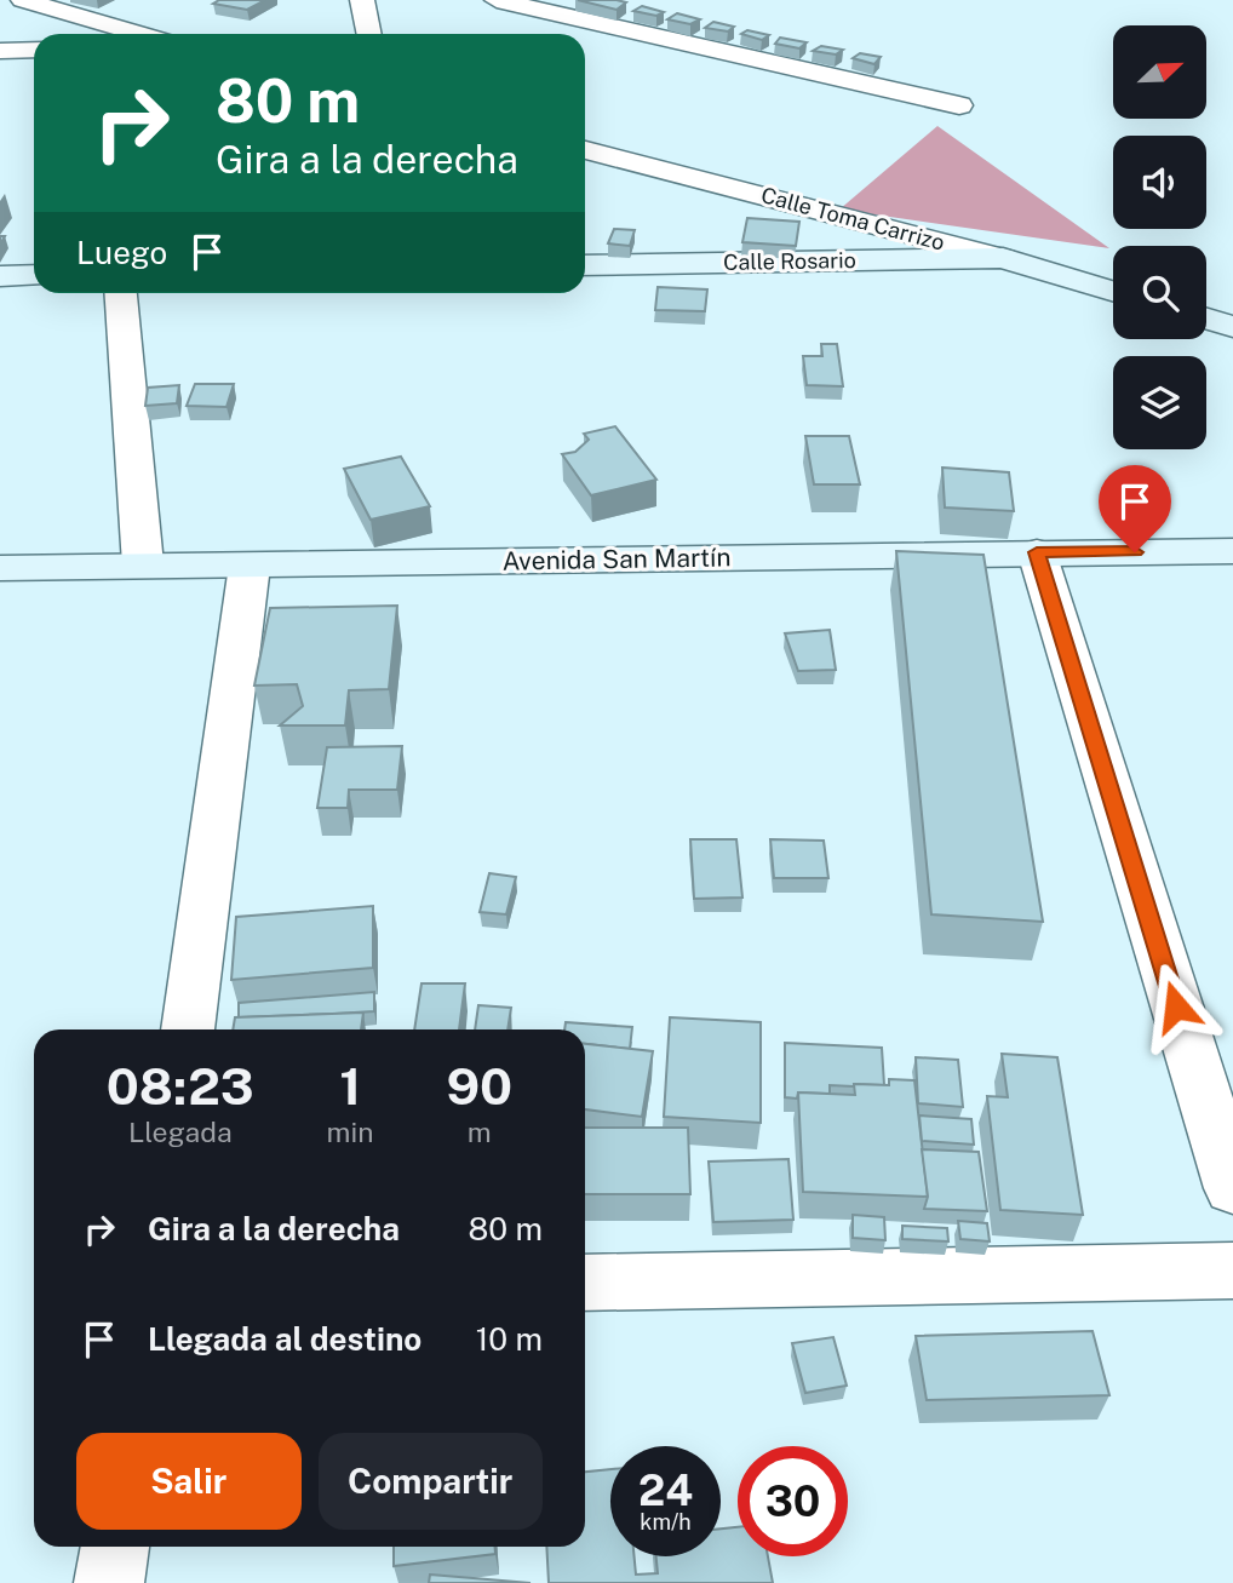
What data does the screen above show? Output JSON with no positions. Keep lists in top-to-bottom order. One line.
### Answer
{"streets":{"main road":["Calle Toma Carrizo","Calle Rosario","Avenida San Martín"]},"crossings":[["Calle Toma Carrizo","Calle Rosario"]],"north":"top right","page":{"turn":["80 m","Gira a la derecha"],"then":"Luego","eta":["08:23","Llegada","1","min","90","m"],"list":[{"name":"Gira a la derecha","value":"80 m"},{"name":"Llegada al destino","value":"10 m"}],"buttons":["Salir","Compartir"],"speed":"24 km/h","limit":"30"}}
